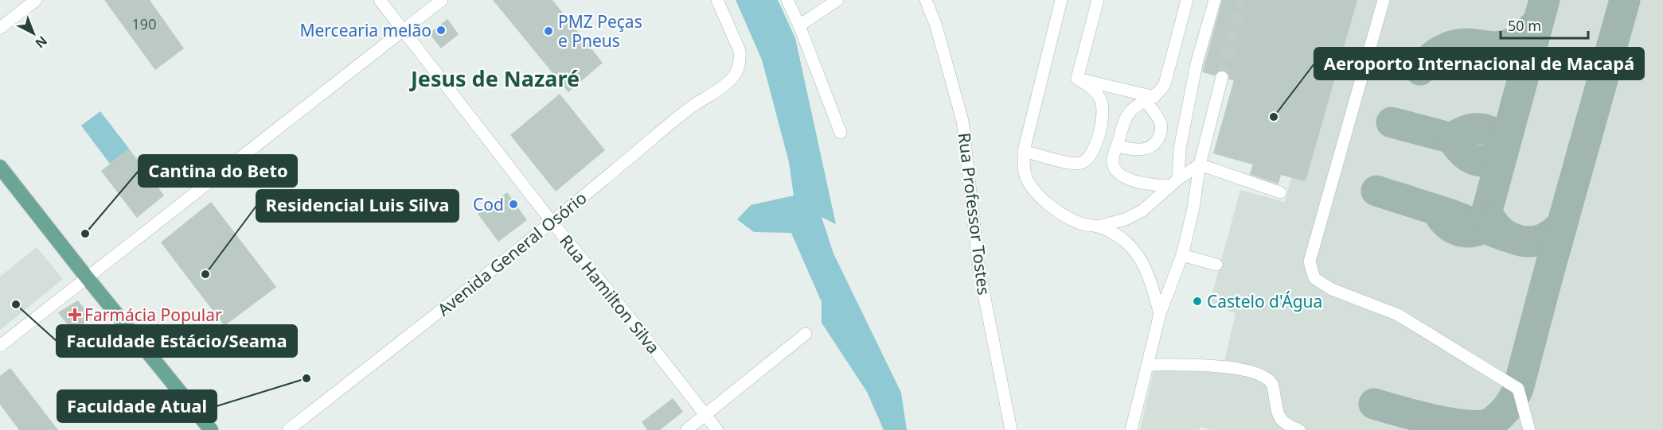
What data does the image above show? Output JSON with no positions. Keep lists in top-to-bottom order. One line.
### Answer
{"streets":{"street":["Rua Professor Tostes","Avenida General Osório","Rua Hamilton Silva"]},"crossings":[["Avenida General Osório","Rua Hamilton Silva"]],"districts":["Jesus de Nazaré"],"places":{"other":["Mercearia melão","PMZ Peças e Pneus","Aeroporto Internacional de Macapá","Cod","Cantina do Beto","Residencial Luis Silva","Castelo d'Água","Faculdade Estácio/Seama","Faculdade Atual"],"health":["Farmácia Popular"]},"house_numbers":["190"],"scale_bar":"50 m","north":"bottom right"}
